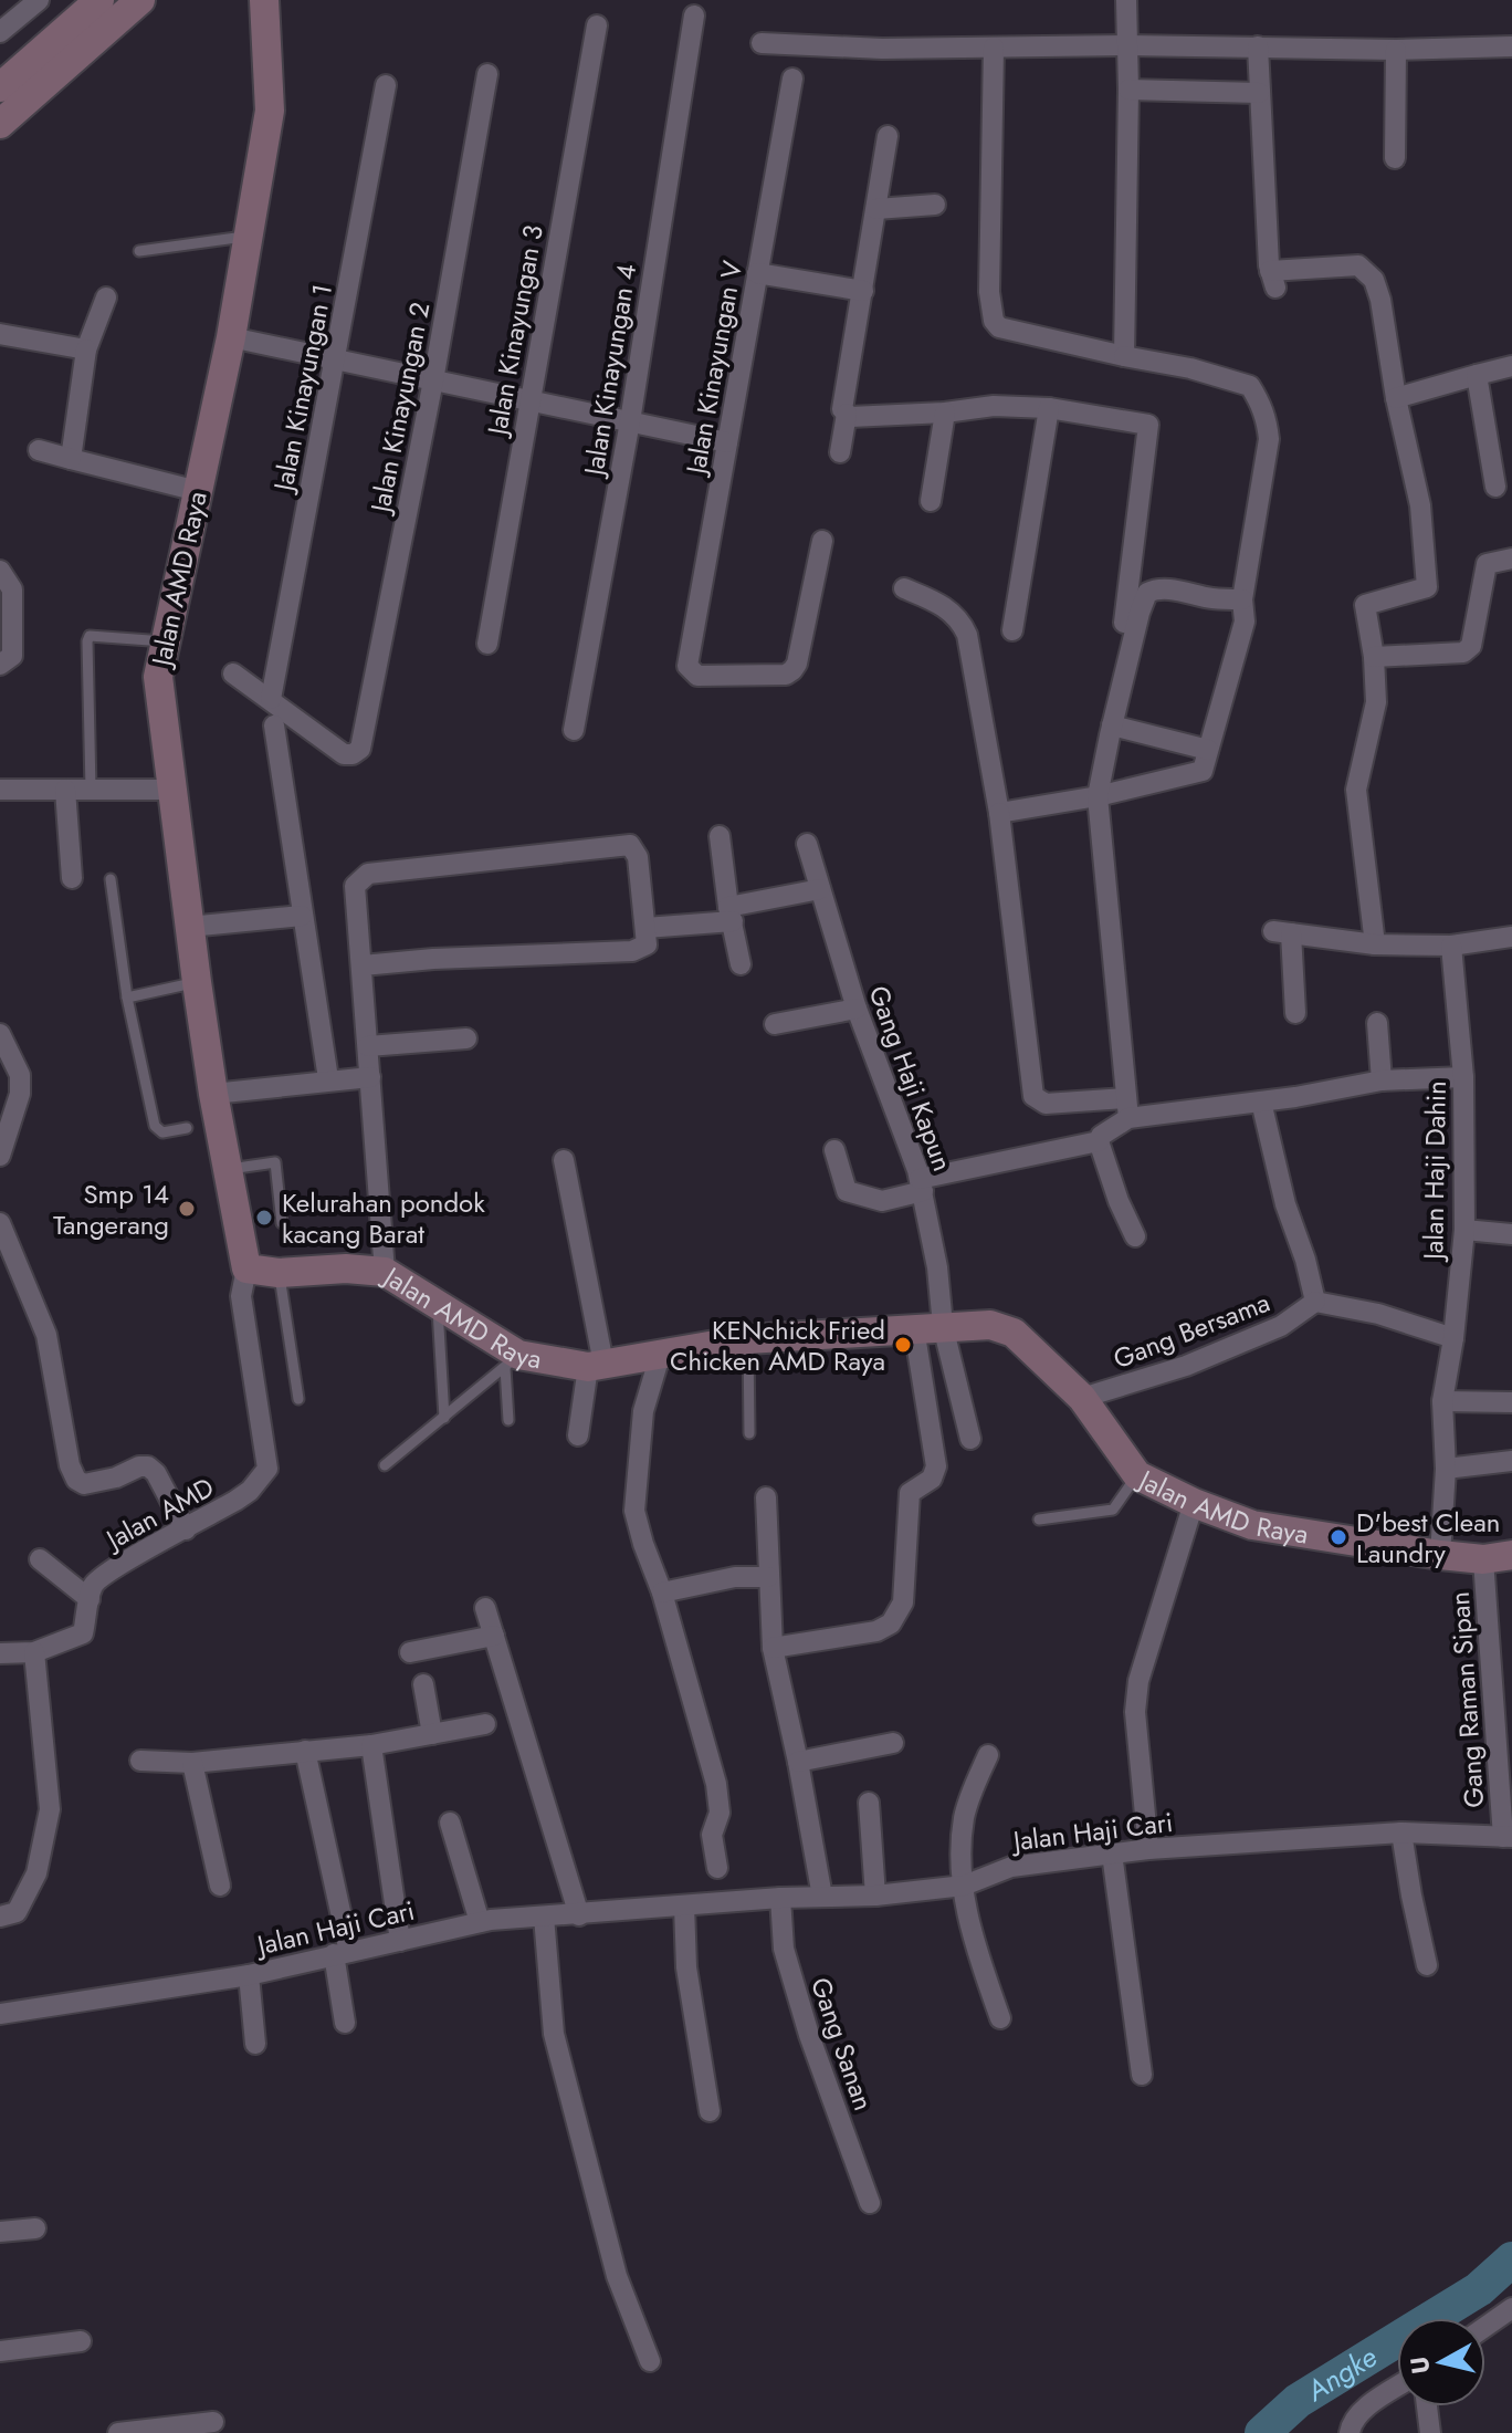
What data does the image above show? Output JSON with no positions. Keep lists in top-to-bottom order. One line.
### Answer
{"streets":{"street":["Jalan Kinayungan 3","Jalan Kinayungan V","Jalan Kinayungan 4","Jalan Kinayungan 1","Jalan Kinayungan 2","Jalan AMD Raya","Gang Haji Kapun","Jalan Haji Dahin","Gang Bersama","Jalan AMD","Gang Raman Sipan","Jalan Haji Cari","Gang Sanan"]},"crossings":[["Jalan Kinayungan 1","Jalan Kinayungan 2"],["Jalan AMD Raya","Gang Haji Kapun"],["Jalan AMD Raya","Jalan Haji Dahin"],["Jalan AMD Raya","Gang Bersama"],["Jalan AMD Raya","Jalan AMD"],["Jalan AMD Raya","Gang Raman Sipan"],["Gang Raman Sipan","Jalan Haji Cari"],["Jalan Haji Cari","Gang Sanan"]],"water":["Angke"],"places":["Smp 14 Tangerang","Kelurahan pondok kacang Barat","KENchick Fried Chicken AMD Raya","D'best Clean Laundry"],"north":"left"}
